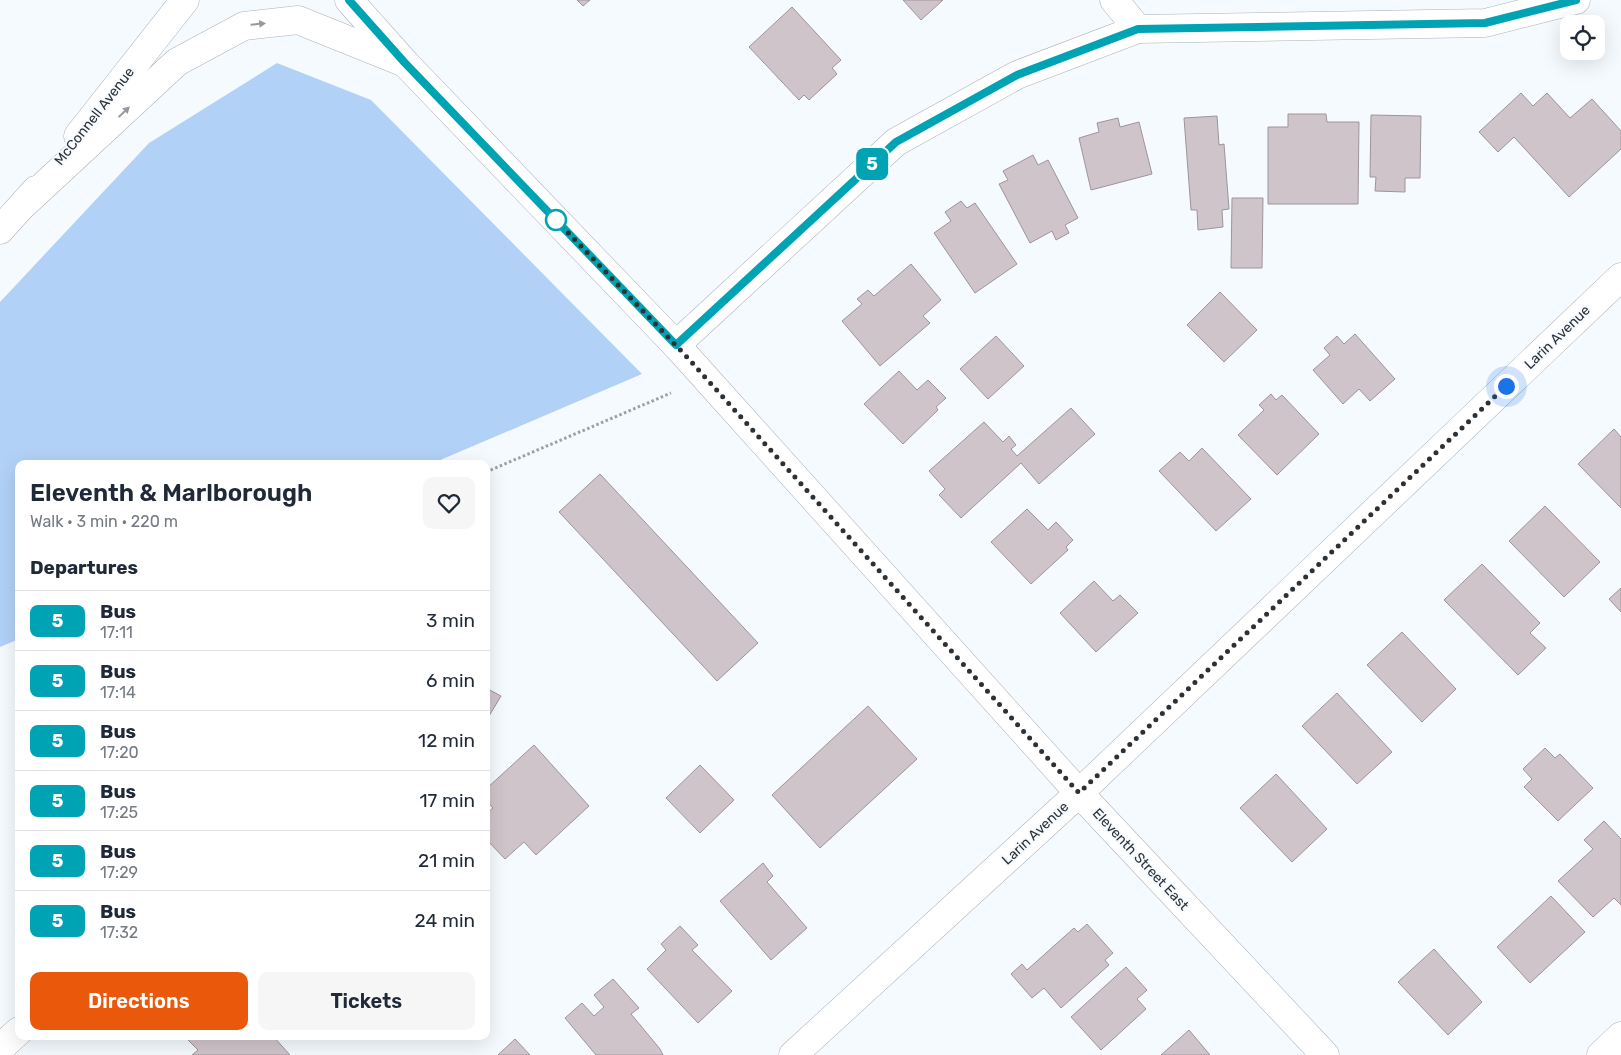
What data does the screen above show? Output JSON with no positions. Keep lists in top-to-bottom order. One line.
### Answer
{"streets":{"street":["McConnell Avenue","Larin Avenue","Eleventh Street East"]},"crossings":[["Larin Avenue","Eleventh Street East"]],"lines":["bus line 5"],"page":{"on_map":"5","heading":[["Eleventh & Marlborough","Walk · 3 min · 220 m"],"Departures"],"list":[{"mark":"5","name":"Bus","note":"17:11","value":"3 min"},{"mark":"5","name":"Bus","note":"17:14","value":"6 min"},{"mark":"5","name":"Bus","note":"17:20","value":"12 min"},{"mark":"5","name":"Bus","note":"17:25","value":"17 min"},{"mark":"5","name":"Bus","note":"17:29","value":"21 min"},{"mark":"5","name":"Bus","note":"17:32","value":"24 min"}],"buttons":["Directions","Tickets"]}}
